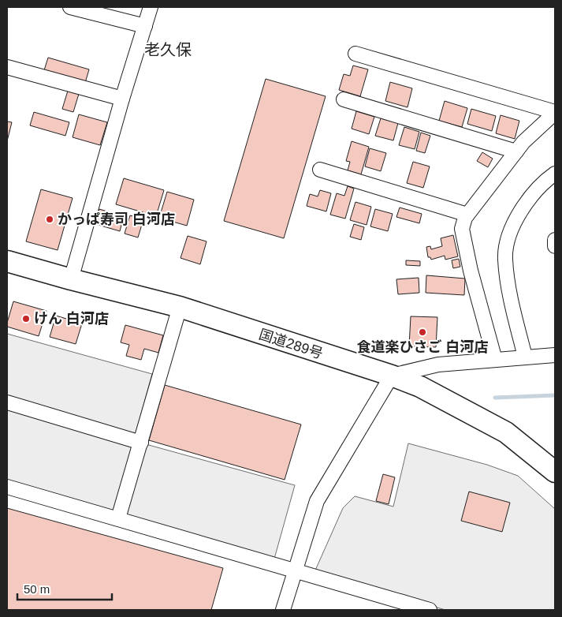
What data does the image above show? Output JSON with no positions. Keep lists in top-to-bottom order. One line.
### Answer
{"streets":{"highway":["国道289号"]},"districts":["老久保"],"places":["かっぱ寿司 白河店","けん 白河店","食道楽ひさご 白河店"],"scale_bar":"50 m"}
